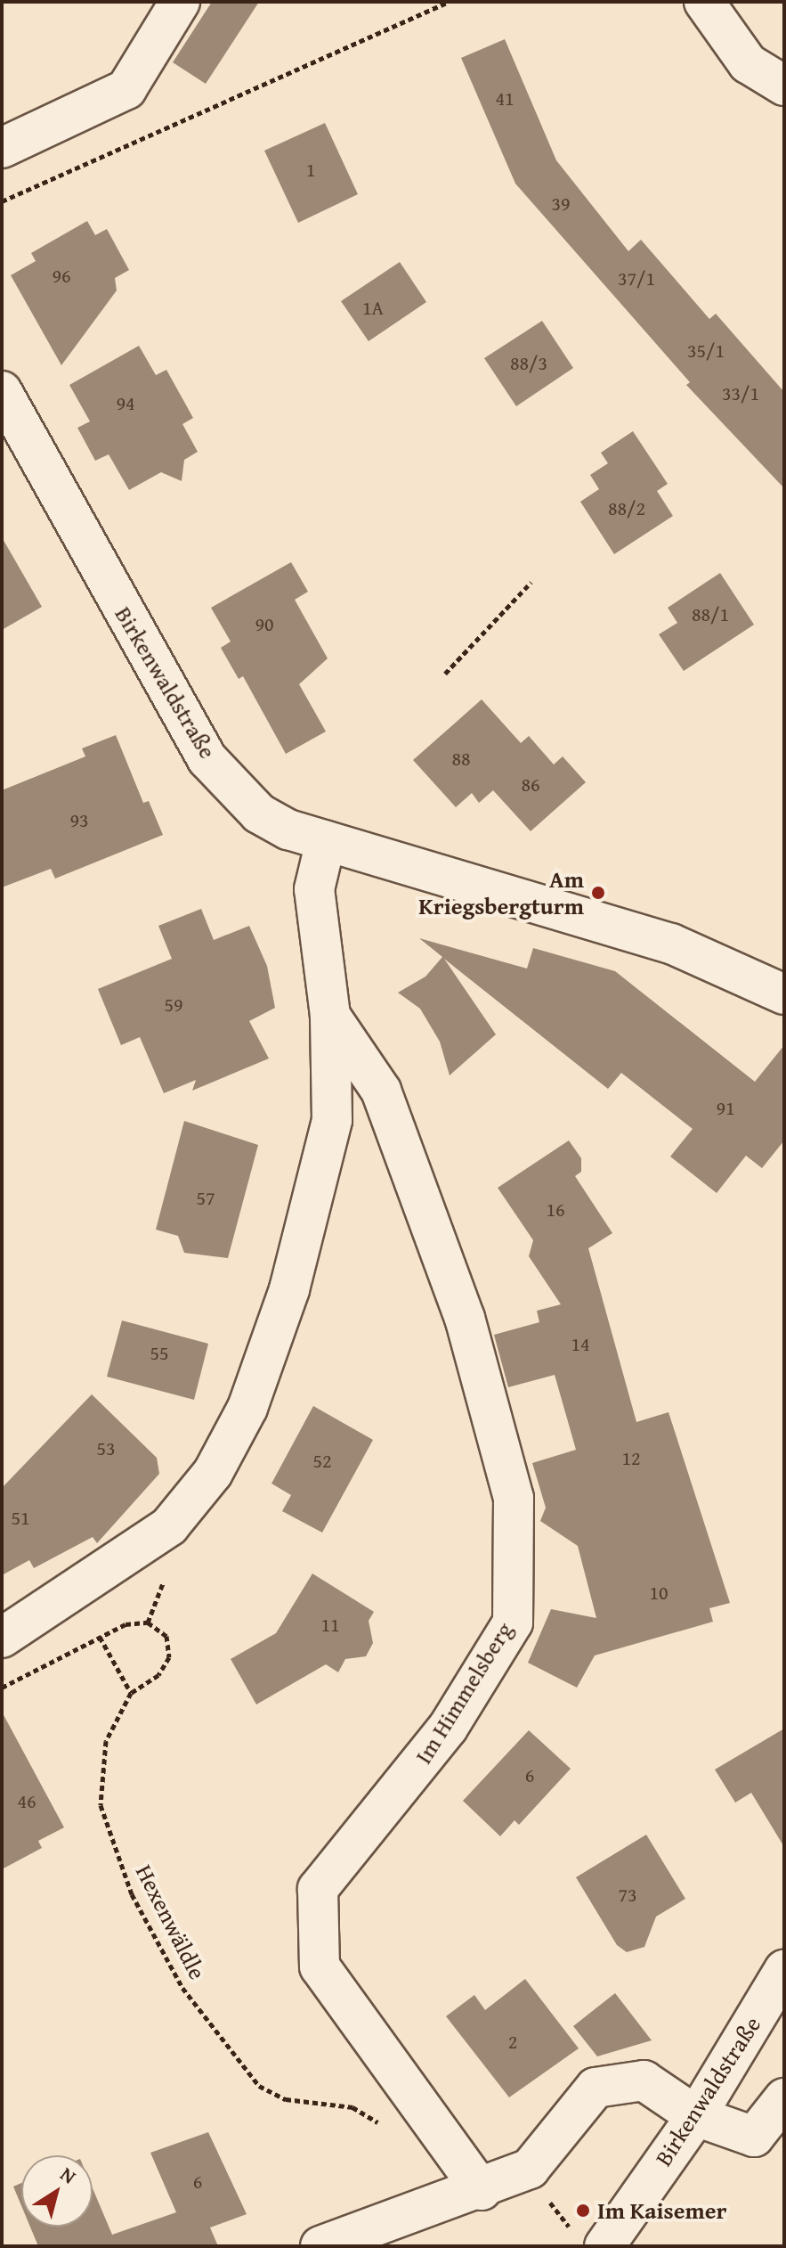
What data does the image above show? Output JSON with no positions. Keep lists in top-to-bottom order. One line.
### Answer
{"streets":{"street":["Birkenwaldstraße","Im Himmelsberg"],"path":["Hexenwäldle"]},"places":["Am Kriegsbergturm","Im Kaisemer"],"house_numbers":["41","1","39","96","37/1","1A","35/1","88/3","33/1","94","88/2","88/1","90","88","86","93","59","91","57","16","14","55","53","12","52","51","10","11","6","46","73","2","6"],"north":"top right"}
